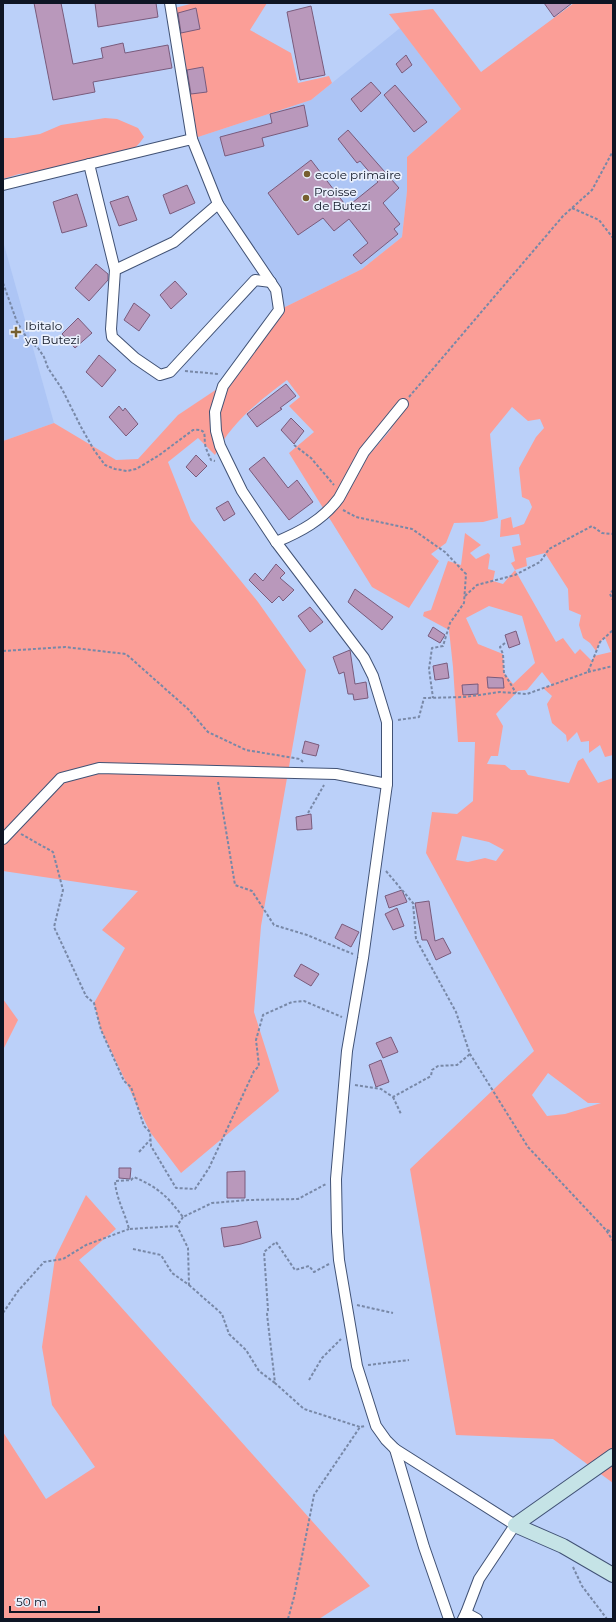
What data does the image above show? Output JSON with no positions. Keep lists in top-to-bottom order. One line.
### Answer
{"places":{"other":["ecole primaire","Proisse de Butezi"],"health":["Ibitalo ya Butezi"]},"scale_bar":"50 m"}
